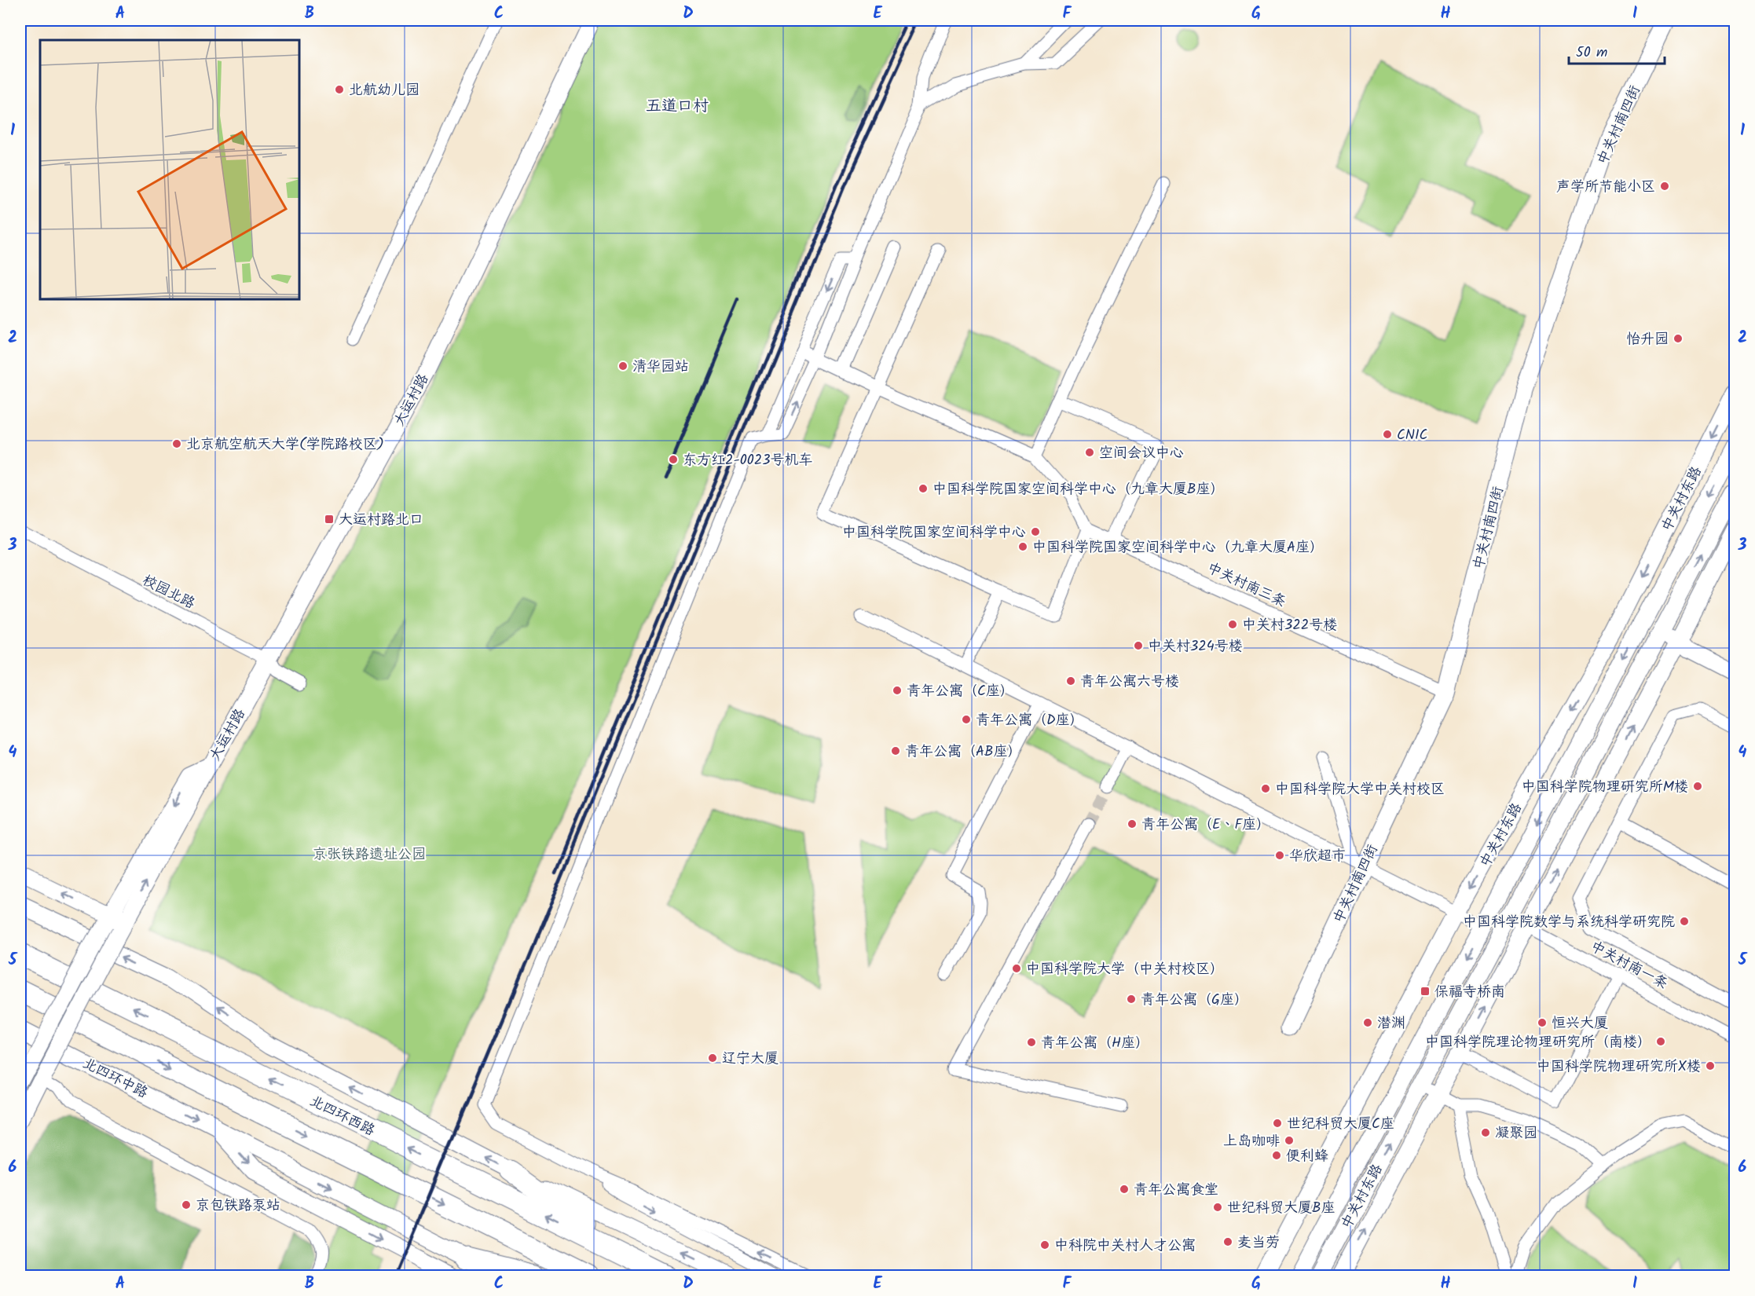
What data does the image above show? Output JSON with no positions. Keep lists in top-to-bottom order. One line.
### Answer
{"streets":{"highway":["北四环西路"],"street":["中关村南四街","大运村路","中关村东路","中关村南三条","校园北路","中关村南一条","北四环中路"]},"crossings":[["中关村南四街","中关村南三条"],["大运村路","校园北路"],["中关村东路","中关村南一条"]],"districts":["五道口村"],"parks":["京张铁路遗址公园"],"places":{"other":["北航幼儿园","声学所节能小区","怡升园","清华园站","CNIC","北京航空航天大学(学院路校区)","空间会议中心","东方红2-0023号机车","中国科学院国家空间科学中心（九章大厦B座）","中国科学院国家空间科学中心","中国科学院国家空间科学中心（九章大厦A座）","中关村322号楼","中关村324号楼","青年公寓六号楼","青年公寓（C座）","青年公寓（D座）","青年公寓（AB座）","中国科学院物理研究所M楼","中国科学院大学中关村校区","青年公寓（E、F座）","华欣超市","中国科学院数学与系统科学研究院","中国科学院大学（中关村校区）","青年公寓（G座）","潜渊","恒兴大厦","中国科学院理论物理研究所（南楼）","青年公寓（H座）","辽宁大厦","中国科学院物理研究所X楼","世纪科贸大厦C座","凝聚园","上岛咖啡","便利蜂","青年公寓食堂","京包铁路泵站","世纪科贸大厦B座","麦当劳","中科院中关村人才公寓"],"transit":["大运村路北口","保福寺桥南"]},"scale_bar":"50 m","grid":{"columns":["A","B","C","D","E","F","G","H","I"],"rows":["1","2","3","4","5","6"]}}
